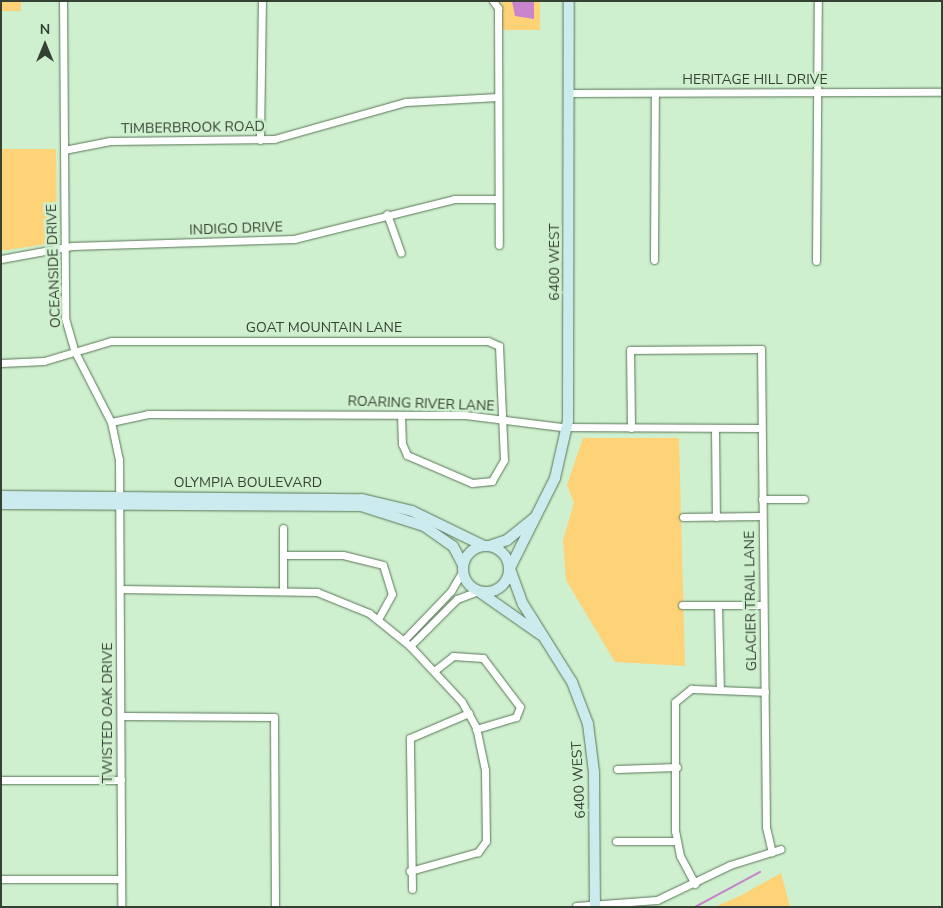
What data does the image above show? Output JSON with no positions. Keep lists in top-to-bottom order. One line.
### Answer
{"streets":{"street":["HERITAGE HILL DRIVE","TIMBERBROOK ROAD","INDIGO DRIVE","6400 WEST","OCEANSIDE DRIVE","GOAT MOUNTAIN LANE","ROARING RIVER LANE","OLYMPIA BOULEVARD","GLACIER TRAIL LANE","TWISTED OAK DRIVE"]},"crossings":[["HERITAGE HILL DRIVE","6400 WEST"],["TIMBERBROOK ROAD","OCEANSIDE DRIVE"],["INDIGO DRIVE","OCEANSIDE DRIVE"],["6400 WEST","ROARING RIVER LANE"],["6400 WEST","OLYMPIA BOULEVARD"],["OCEANSIDE DRIVE","GOAT MOUNTAIN LANE"],["OCEANSIDE DRIVE","ROARING RIVER LANE"],["OCEANSIDE DRIVE","OLYMPIA BOULEVARD"],["OCEANSIDE DRIVE","TWISTED OAK DRIVE"],["GOAT MOUNTAIN LANE","ROARING RIVER LANE"],["ROARING RIVER LANE","GLACIER TRAIL LANE"]],"north":"top"}
